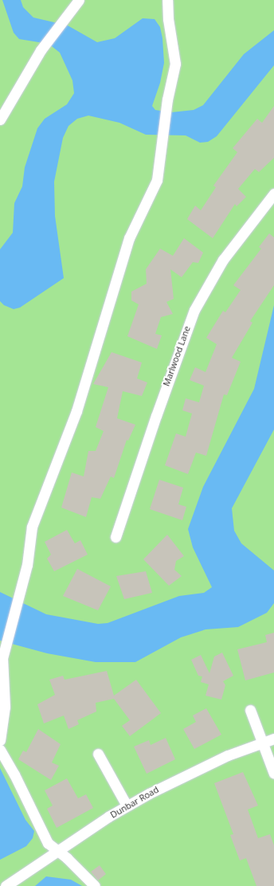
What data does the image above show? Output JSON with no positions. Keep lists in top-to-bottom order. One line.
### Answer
{"streets":{"street":["Marlwood Lane","Dunbar Road"]}}
